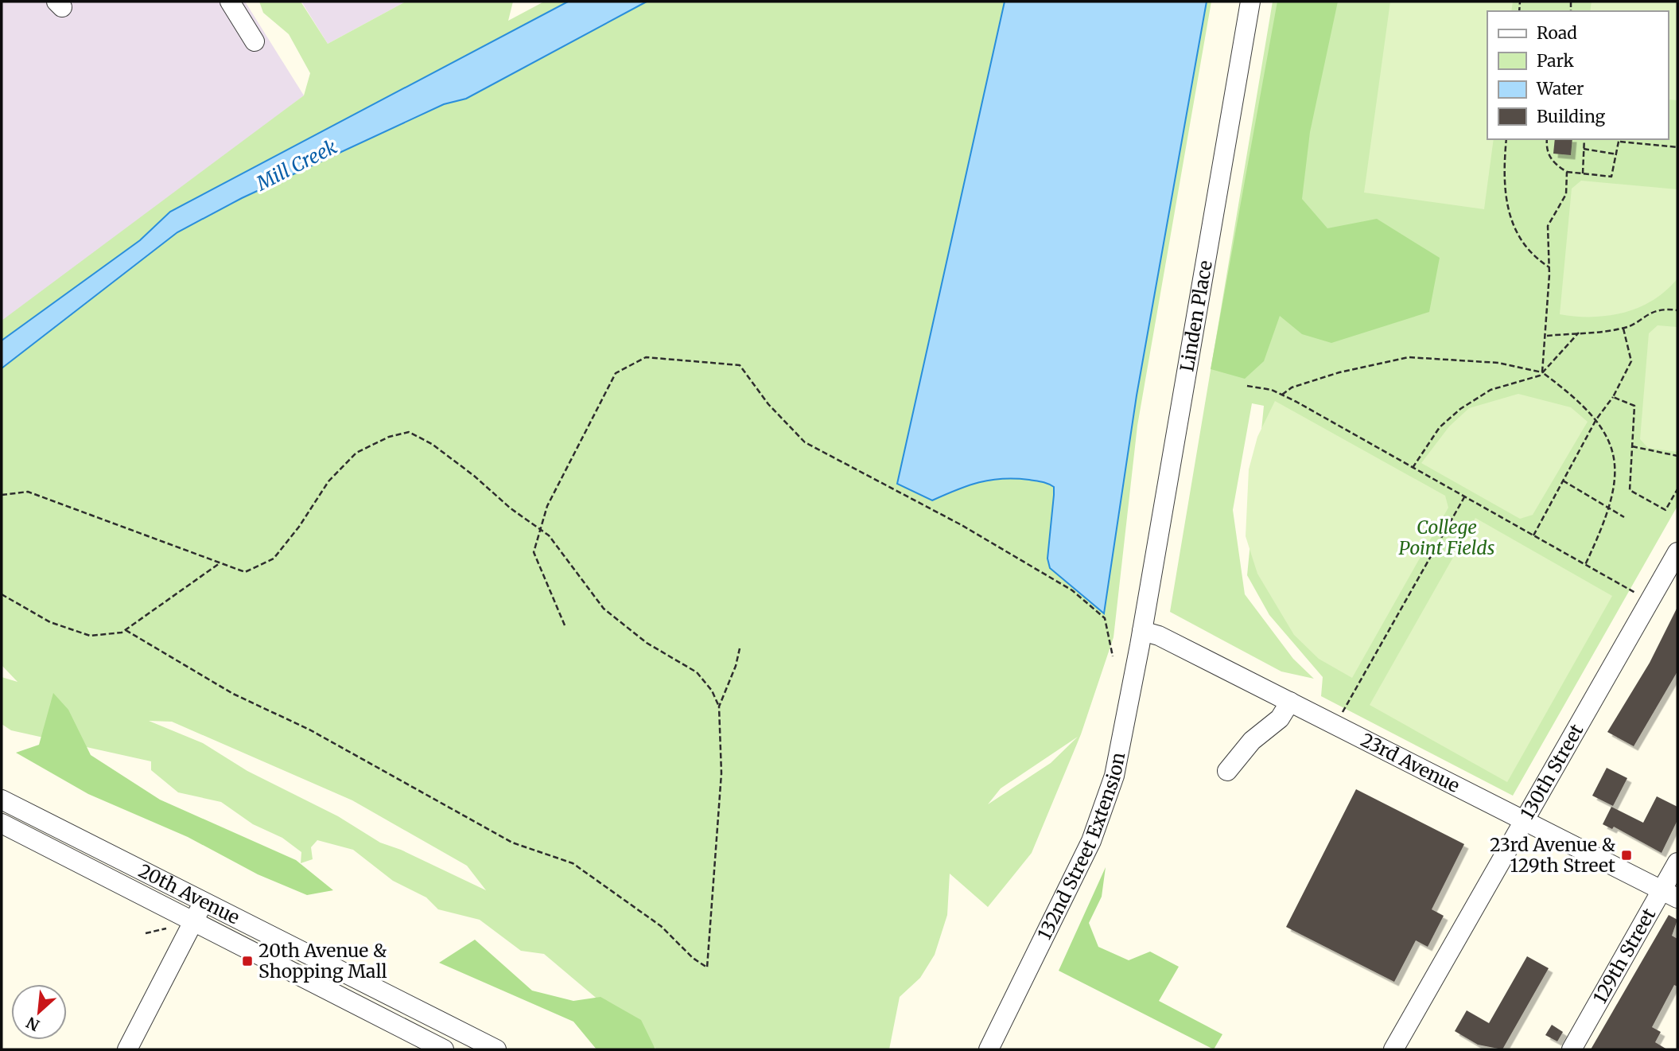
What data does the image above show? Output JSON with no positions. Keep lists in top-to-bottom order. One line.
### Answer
{"streets":{"street":["Linden Place","23rd Avenue","130th Street","132nd Street Extension","20th Avenue","129th Street"]},"crossings":[["Linden Place","23rd Avenue"],["Linden Place","132nd Street Extension"],["23rd Avenue","130th Street"],["23rd Avenue","132nd Street Extension"],["23rd Avenue","129th Street"]],"water":["Mill Creek"],"parks":["College Point Fields"],"places":{"transit":["23rd Avenue & 129th Street","20th Avenue & Shopping Mall"]},"legend":["Road","Park","Water","Building"],"north":"bottom left"}
